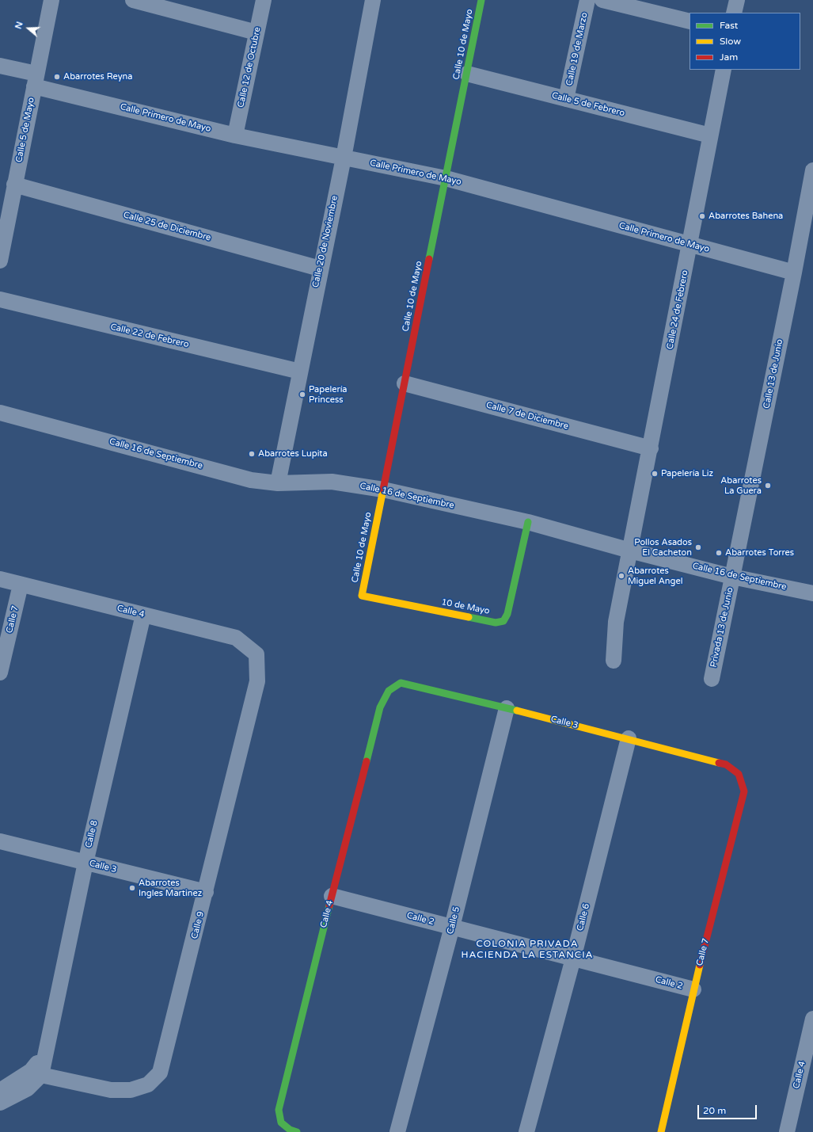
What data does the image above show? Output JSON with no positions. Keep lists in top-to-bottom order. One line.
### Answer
{"streets":{"street":["Calle 10 de Mayo","Calle 19 de Marzo","Calle 12 de Octubre","Calle 5 de Febrero","Calle Primero de Mayo","Calle 5 de Mayo","Calle 25 de Diciembre","Calle 20 de Noviembre","Calle 24 de Febrero","Calle 22 de Febrero","Calle 13 de Junio","Calle 7 de Diciembre","Calle 16 de Septiembre","10 de Mayo","Calle 4","Calle 7","Privada 13 de Junio","Calle 3","Calle 8","Calle 6","Calle 2","Calle 5","Calle 9"]},"crossings":[["Calle 10 de Mayo","Calle 5 de Febrero"],["Calle 10 de Mayo","Calle Primero de Mayo"],["Calle 10 de Mayo","Calle 7 de Diciembre"],["Calle 10 de Mayo","Calle 16 de Septiembre"],["Calle 10 de Mayo","10 de Mayo"],["Calle 19 de Marzo","Calle 5 de Febrero"],["Calle 12 de Octubre","Calle Primero de Mayo"],["Calle 5 de Febrero","Calle 24 de Febrero"],["Calle Primero de Mayo","Calle 5 de Mayo"],["Calle Primero de Mayo","Calle 20 de Noviembre"],["Calle Primero de Mayo","Calle 24 de Febrero"],["Calle Primero de Mayo","Calle 13 de Junio"],["Calle 5 de Mayo","Calle 25 de Diciembre"],["Calle 25 de Diciembre","Calle 20 de Noviembre"],["Calle 20 de Noviembre","Calle 22 de Febrero"],["Calle 20 de Noviembre","Calle 16 de Septiembre"],["Calle 24 de Febrero","Calle 7 de Diciembre"],["Calle 24 de Febrero","Calle 16 de Septiembre"],["Calle 13 de Junio","Calle 16 de Septiembre"],["Calle 13 de Junio","Privada 13 de Junio"],["Calle 16 de Septiembre","10 de Mayo"],["Calle 16 de Septiembre","Privada 13 de Junio"],["Calle 4","Calle 7"],["Calle 4","Calle 3"],["Calle 4","Calle 8"],["Calle 4","Calle 2"],["Calle 4","Calle 9"],["Calle 7","Calle 3"],["Calle 7","Calle 2"],["Calle 3","Calle 8"],["Calle 3","Calle 6"],["Calle 3","Calle 5"],["Calle 3","Calle 9"],["Calle 8","Calle 9"],["Calle 6","Calle 2"],["Calle 2","Calle 5"]],"districts":["COLONIA PRIVADA HACIENDA LA ESTANCIA"],"places":["Abarrotes Reyna","Abarrotes Bahena","Papelería Princess","Abarrotes Lupita","Papelería Liz","Abarrotes La Guera","Pollos Asados El Cacheton","Abarrotes Torres","Abarrotes Miguel Angel","Abarrotes Ingles Martinez"],"legend":["Fast","Slow","Jam"],"scale_bar":"20 m","north":"left"}
